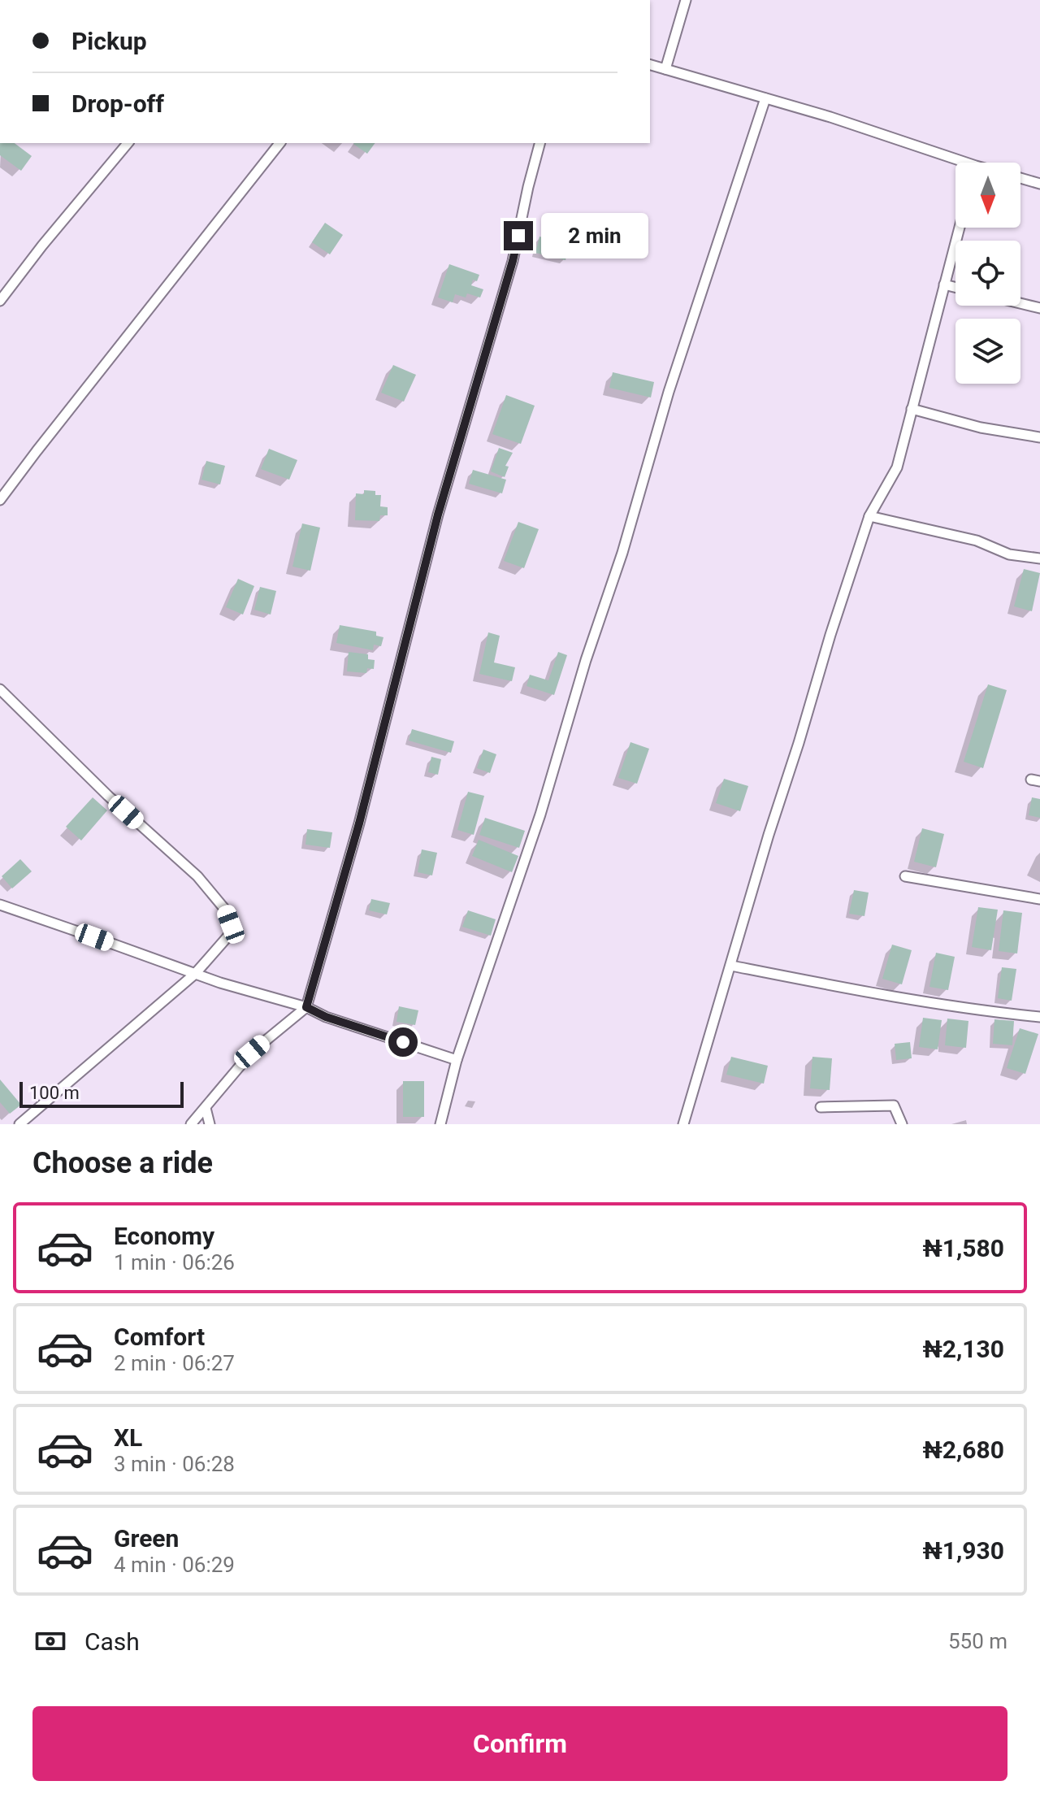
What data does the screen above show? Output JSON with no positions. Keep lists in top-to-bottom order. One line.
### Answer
{"scale_bar":"100 m","north":"bottom","page":{"banner":["Pickup","Drop-off"],"bubble":"2 min","scale":"100 m","heading":"Choose a ride","list":[{"name":"Economy","note":"1 min · 06:26","value":"₦1,580"},{"name":"Comfort","note":"2 min · 06:27","value":"₦2,130"},{"name":"XL","note":"3 min · 06:28","value":"₦2,680"},{"name":"Green","note":"4 min · 06:29","value":"₦1,930"}],"pay":["Cash","550 m"],"buttons":"Confirm"}}
